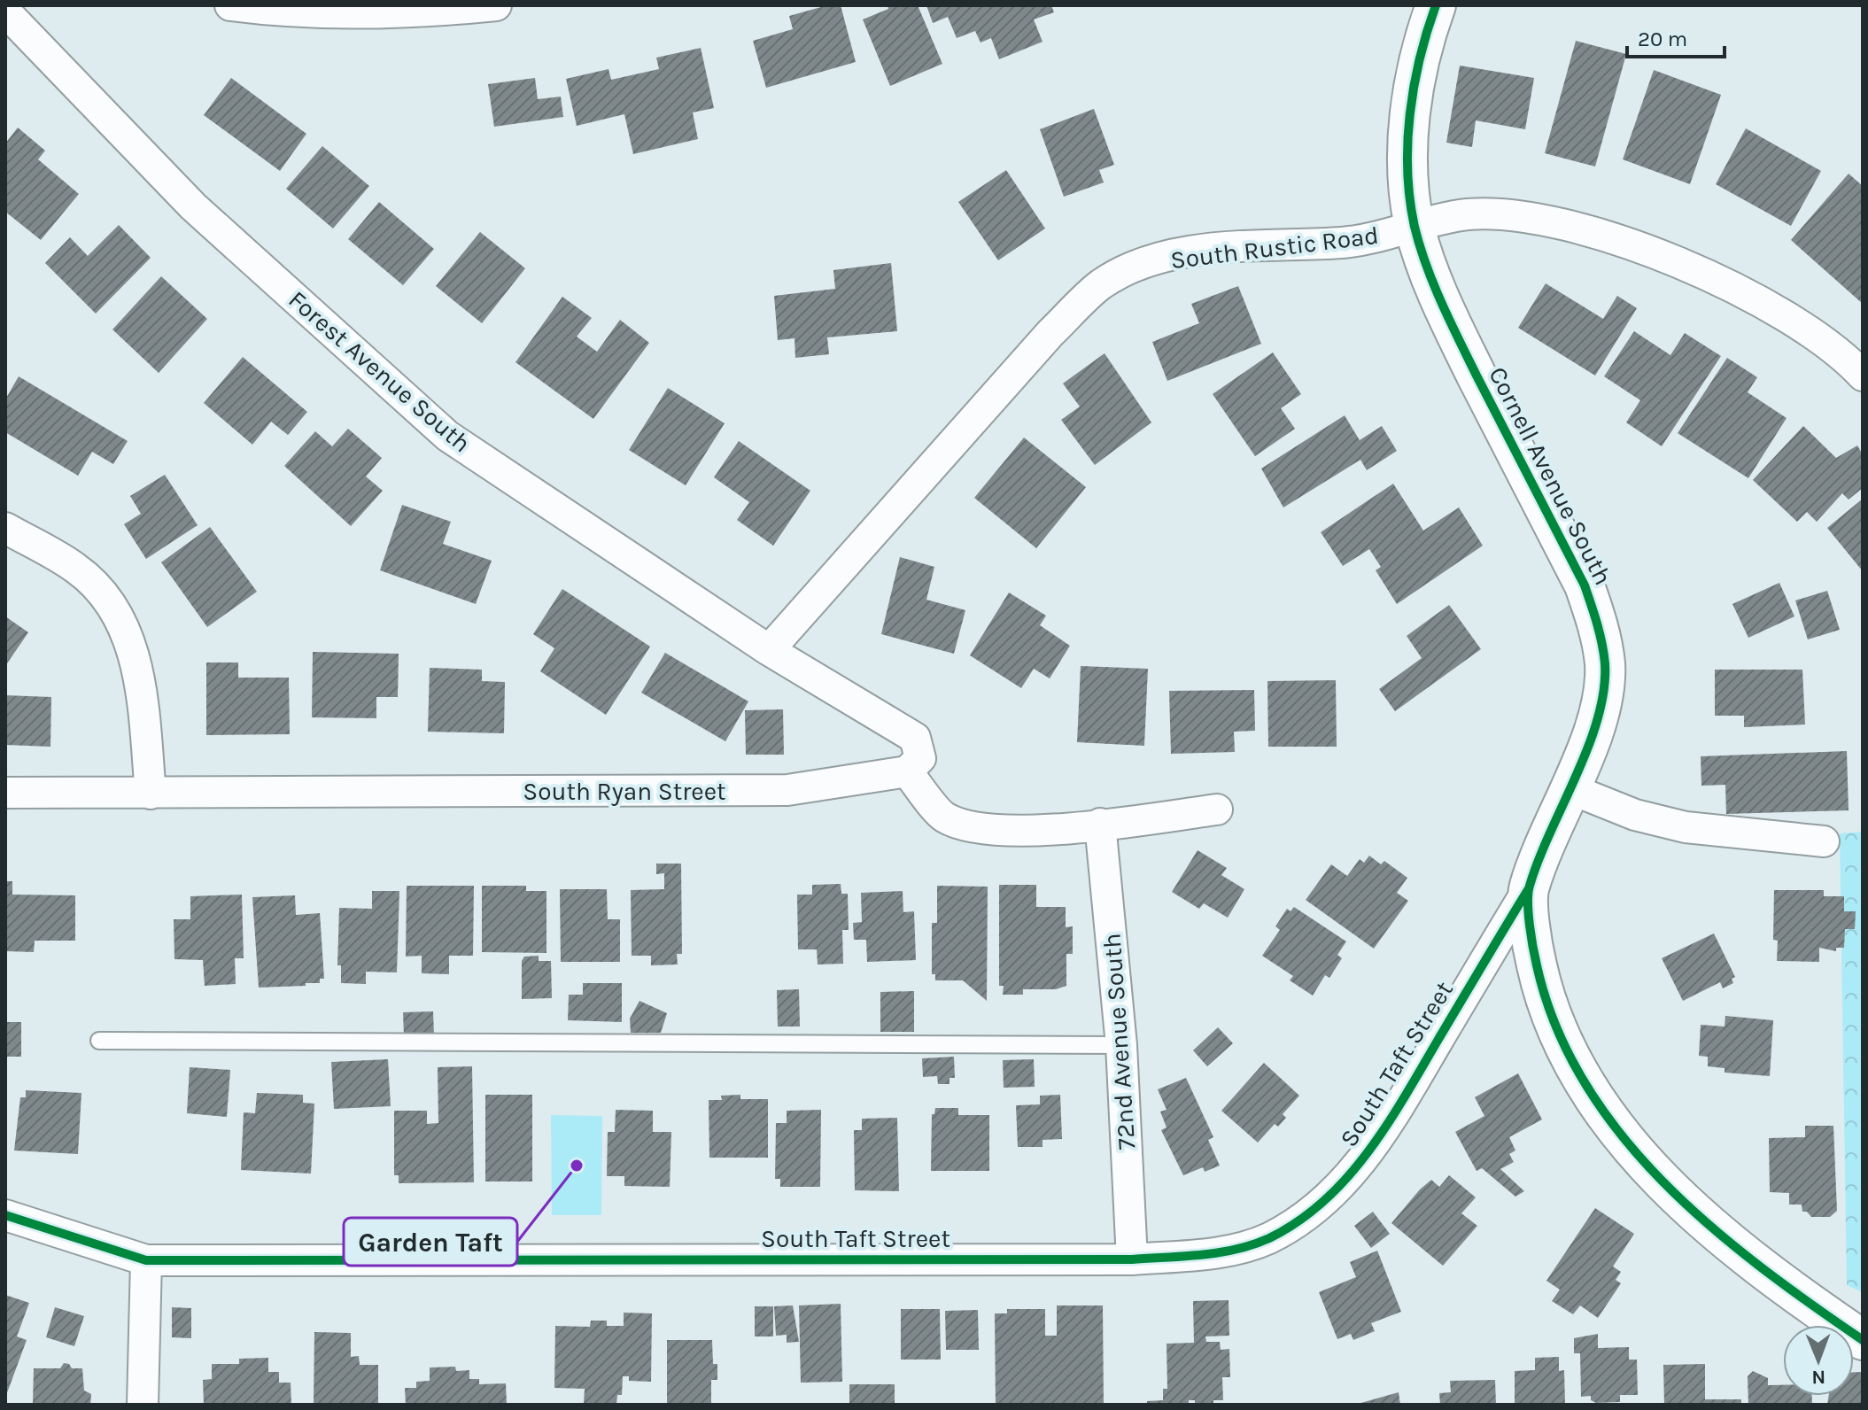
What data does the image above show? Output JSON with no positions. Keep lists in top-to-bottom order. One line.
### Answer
{"streets":{"street":["South Rustic Road","Forest Avenue South","Cornell Avenue South","South Ryan Street","72nd Avenue South","South Taft Street"]},"crossings":[["South Rustic Road","Forest Avenue South"],["South Rustic Road","Cornell Avenue South"],["Forest Avenue South","South Ryan Street"],["Cornell Avenue South","South Taft Street"],["72nd Avenue South","South Taft Street"]],"places":["Garden Taft"],"scale_bar":"20 m","north":"bottom"}
